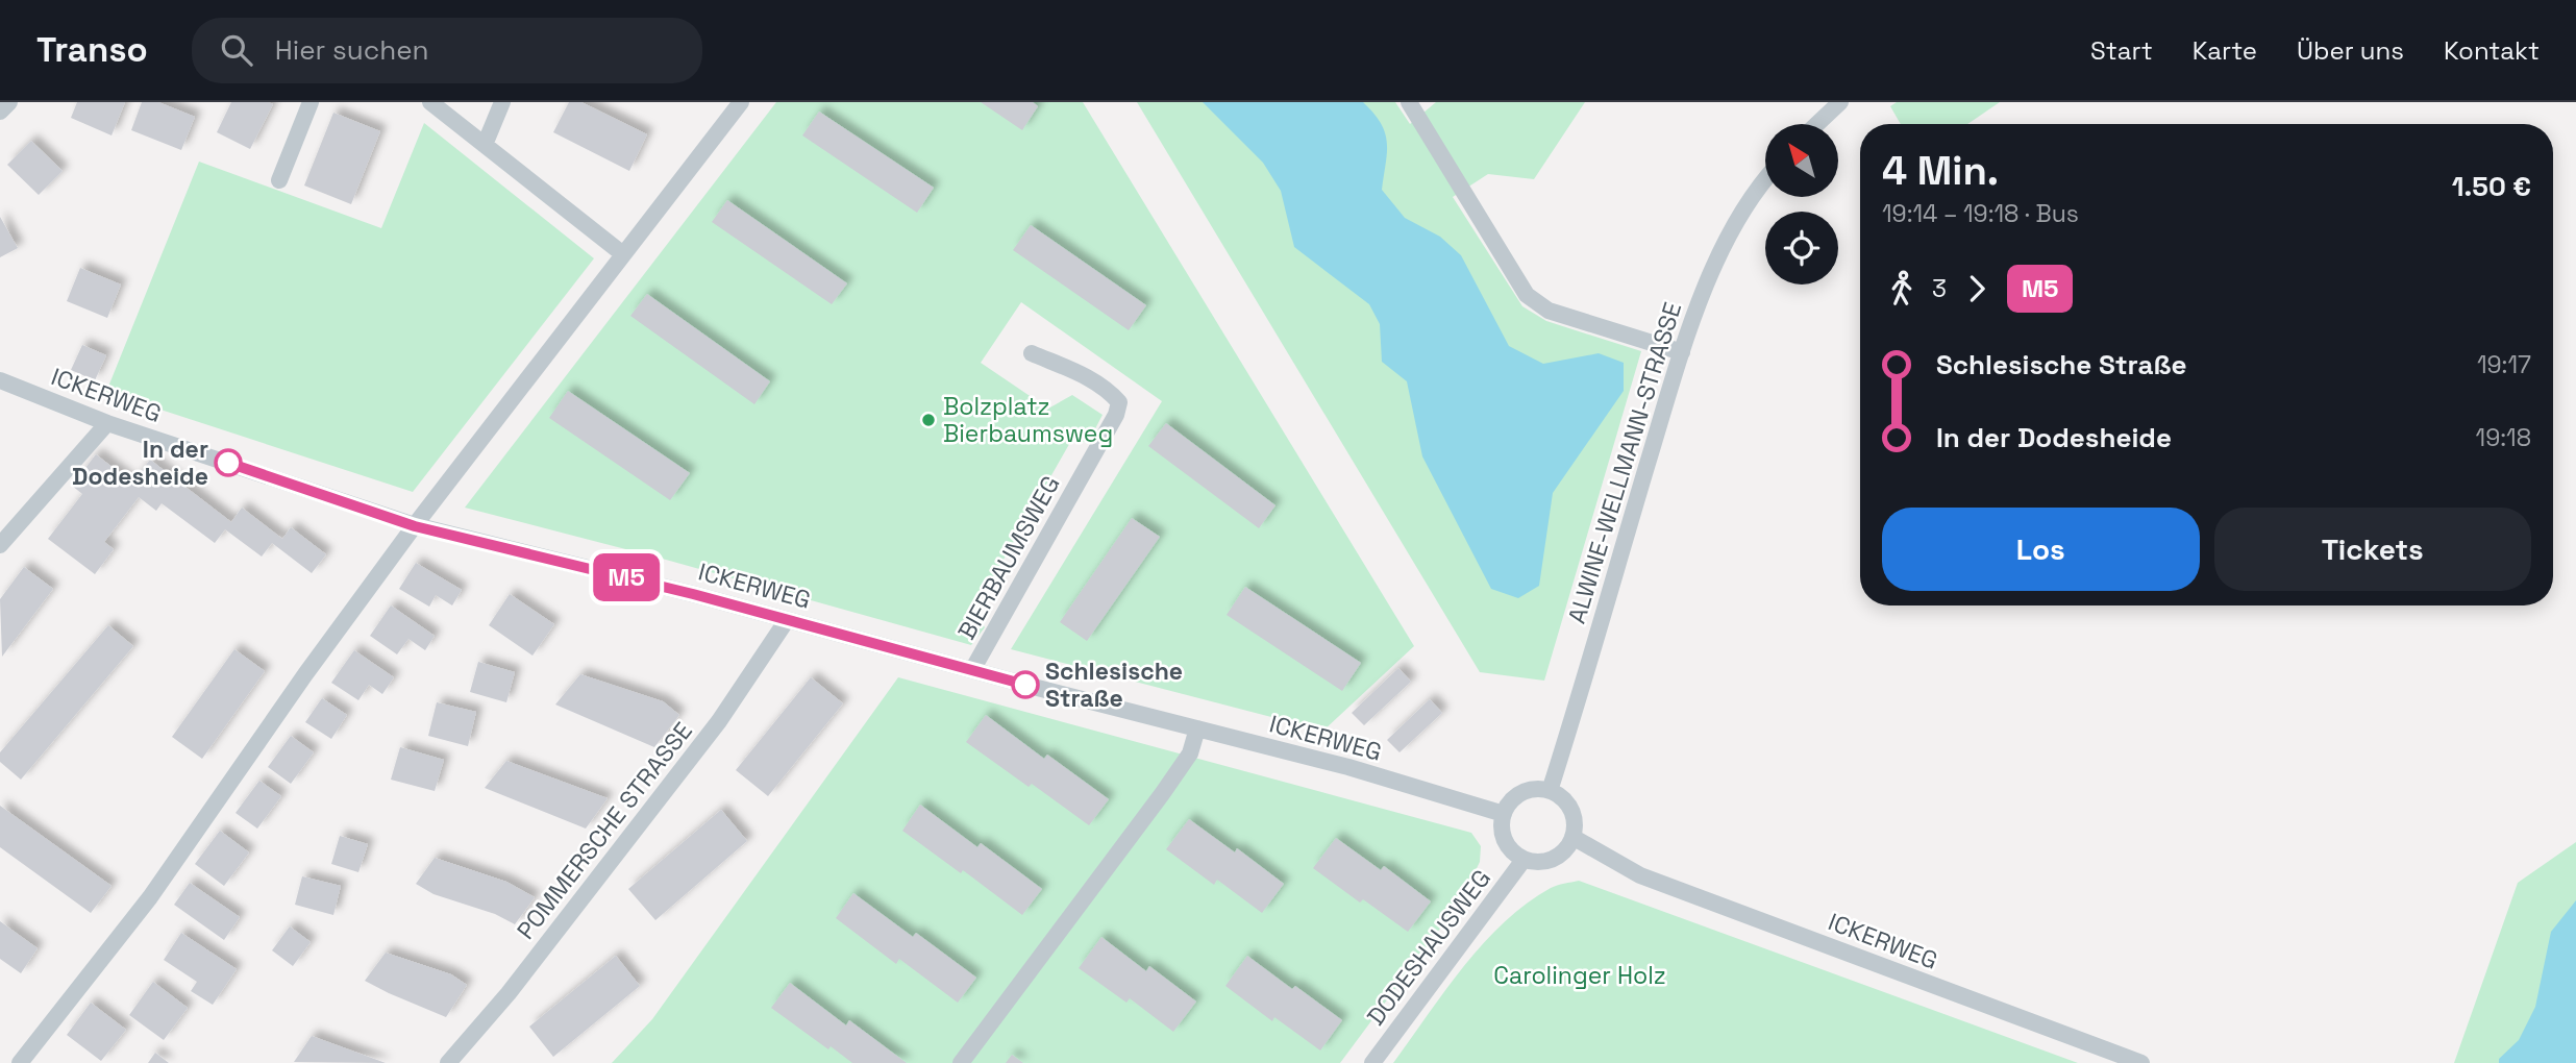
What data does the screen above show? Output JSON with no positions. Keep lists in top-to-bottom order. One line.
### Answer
{"streets":{"street":["ICKERWEG","ALWINE-WELLMANN-STRASSE","BIERBAUMSWEG","POMMERSCHE STRASSE","DODESHAUSWEG"]},"crossings":[["ICKERWEG","ALWINE-WELLMANN-STRASSE"],["ICKERWEG","BIERBAUMSWEG"],["ICKERWEG","POMMERSCHE STRASSE"],["ICKERWEG","DODESHAUSWEG"],["ALWINE-WELLMANN-STRASSE","DODESHAUSWEG"]],"parks":["Carolinger Holz"],"places":["Bolzplatz Bierbaumsweg","In der Dodesheide","Schlesische Straße"],"lines":["bus line M5"],"north":"top left","page":{"header":"Transo","search":"Hier suchen","nav":["Start","Karte","Über uns","Kontakt"],"on_map":"M5","heading":["4 Min.","19:14 – 19:18 · Bus","1.50 €"],"legs":["3","M5"],"list":[{"name":"Schlesische Straße","value":"19:17"},{"name":"In der Dodesheide","value":"19:18"}],"buttons":["Los","Tickets"]}}
